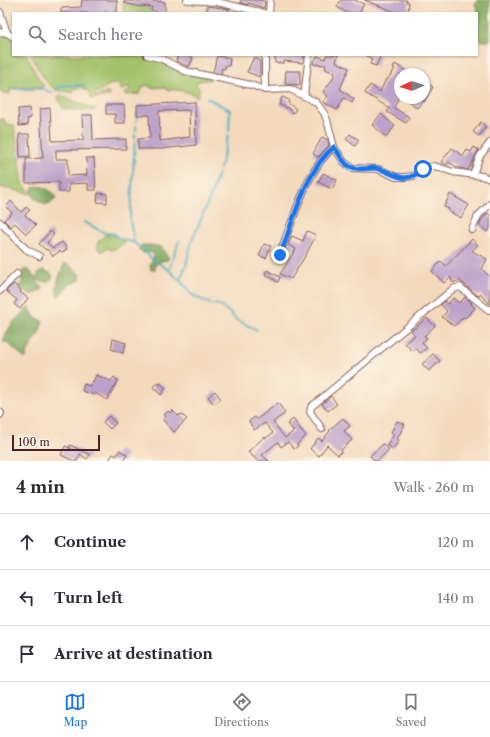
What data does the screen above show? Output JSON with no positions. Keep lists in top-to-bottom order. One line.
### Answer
{"scale_bar":"100 m","north":"left","page":{"search":"Search here","scale":"100 m","heading":["4 min","Walk · 260 m"],"list":[["Continue","120 m"],["Turn left","140 m"],"Arrive at destination"],"nav":["Map","Directions","Saved"]}}
